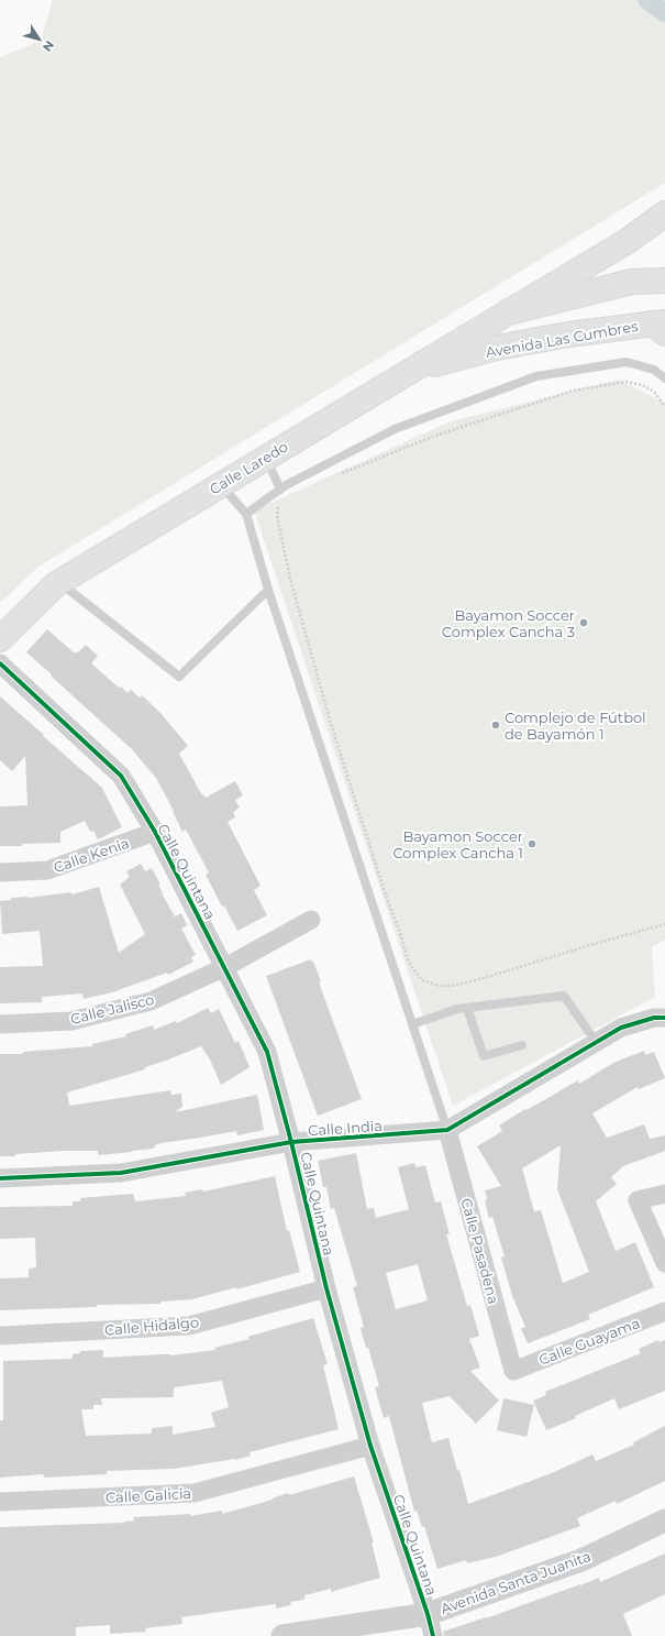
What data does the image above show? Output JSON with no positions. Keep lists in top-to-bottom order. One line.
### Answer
{"streets":{"main road":["Avenida Las Cumbres","Calle Laredo"],"street":["Calle Kenia","Calle Quintana","Calle Jalisco","Calle India","Calle Pasadena","Calle Hidalgo","Calle Guayama","Calle Galicia","Avenida Santa Juanita"]},"crossings":[["Avenida Las Cumbres","Calle Laredo"],["Calle Kenia","Calle Quintana"],["Calle Quintana","Calle Jalisco"],["Calle Quintana","Calle India"],["Calle Quintana","Calle Hidalgo"],["Calle Quintana","Calle Galicia"],["Calle Quintana","Avenida Santa Juanita"],["Calle India","Calle Pasadena"],["Calle Pasadena","Calle Guayama"]],"places":["Bayamon Soccer Complex Cancha 3","Complejo de Fútbol de Bayamón 1","Bayamon Soccer Complex Cancha 1"],"north":"bottom right"}
